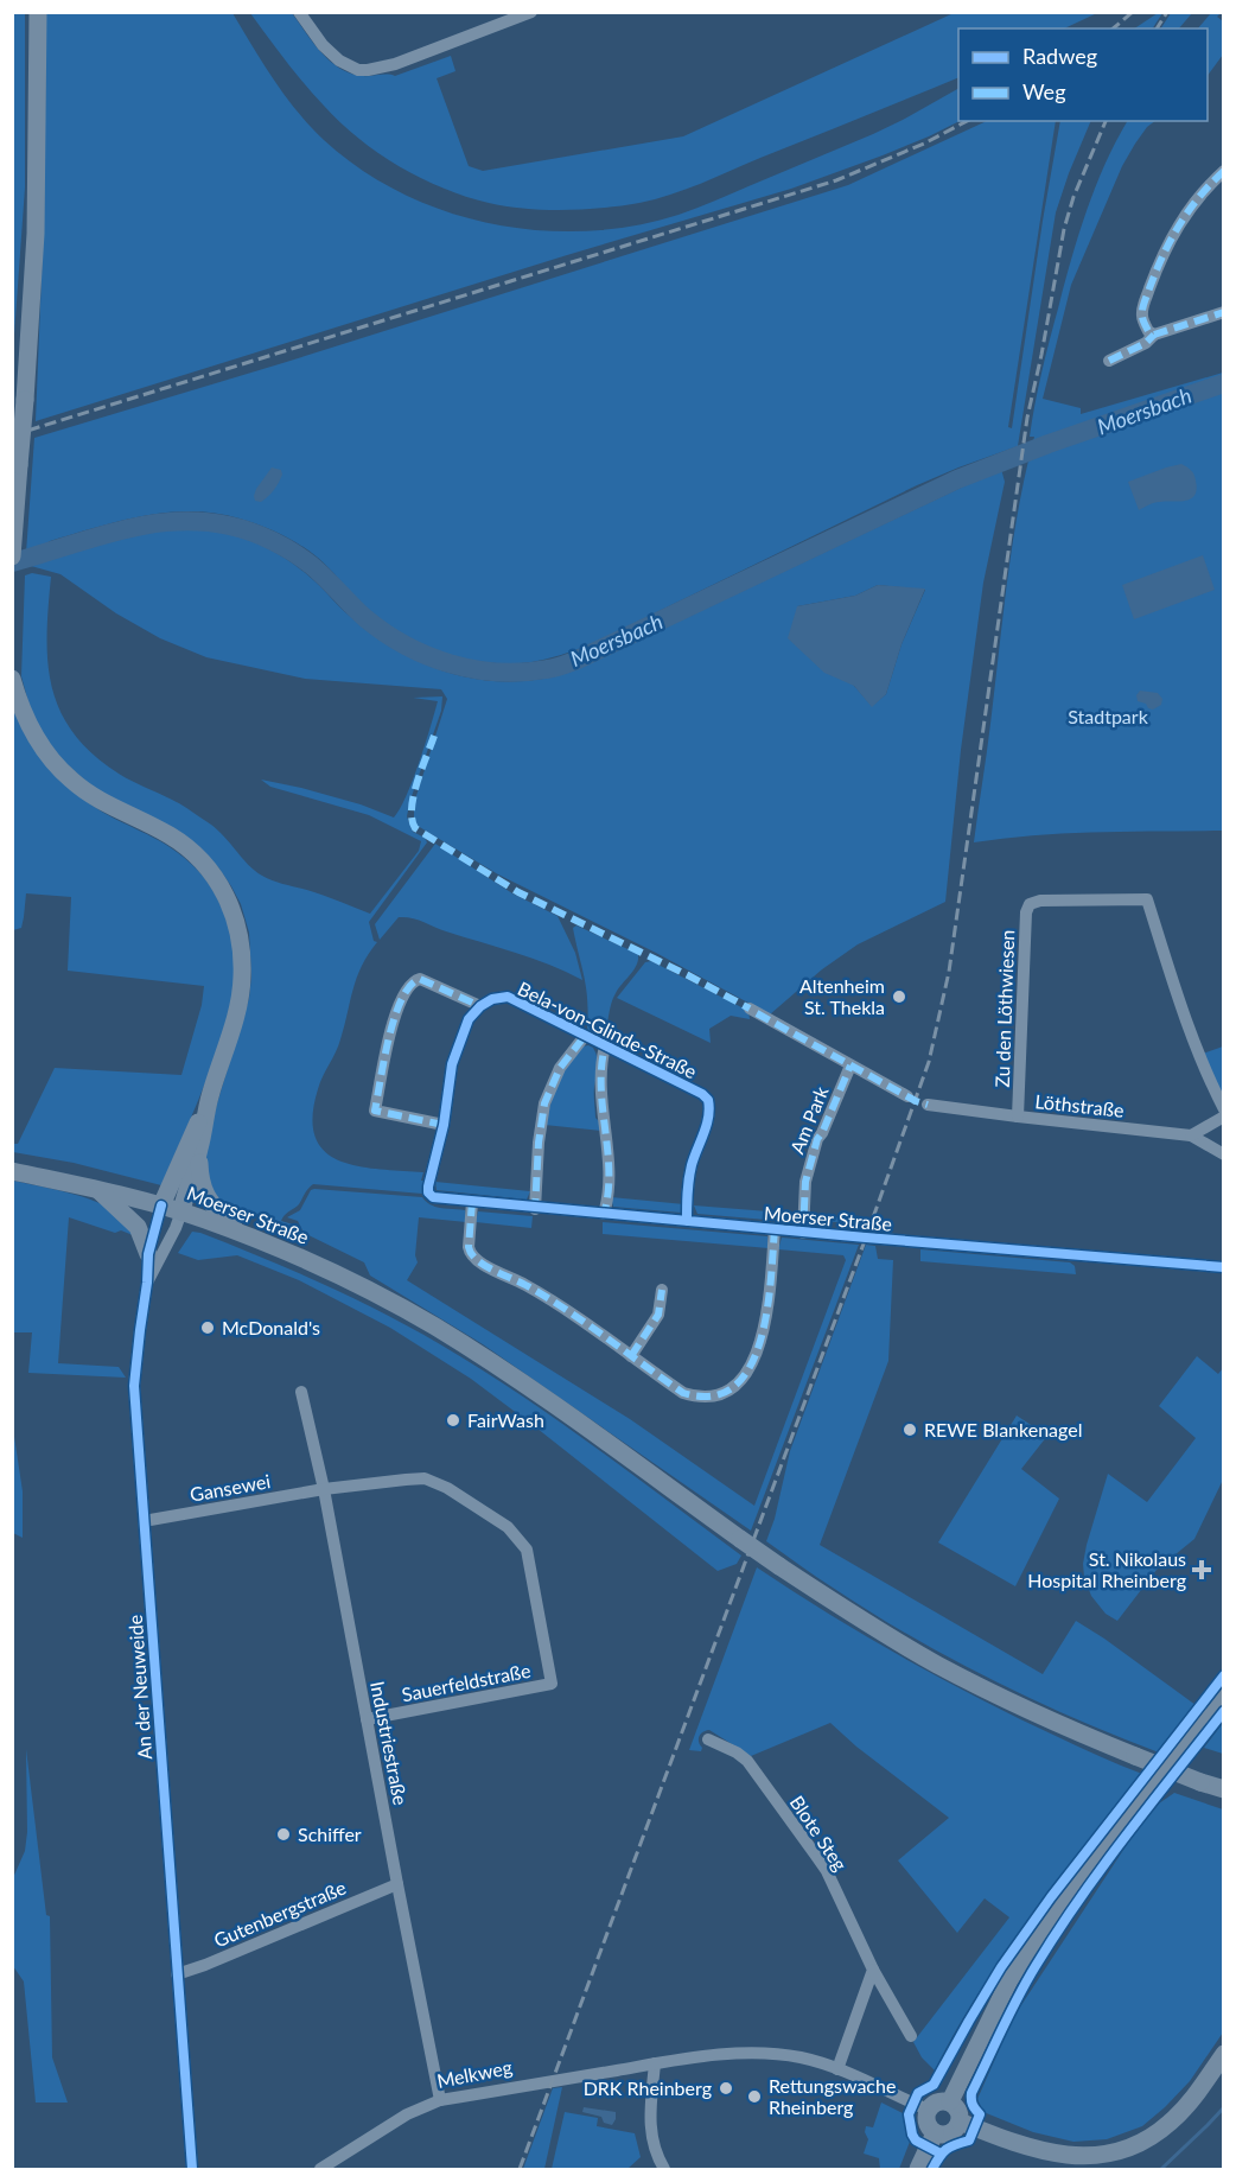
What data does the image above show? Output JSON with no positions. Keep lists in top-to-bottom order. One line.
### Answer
{"streets":{"main road":["Moerser Straße"],"street":["Zu den Löthwiesen","Bela-von-Glinde-Straße","Löthstraße","Am Park","Gansewei","Sauerfeldstraße","An der Neuweide","Industriestraße","Blote Steg","Gutenbergstraße","Melkweg"]},"crossings":[["Zu den Löthwiesen","Löthstraße"],["Bela-von-Glinde-Straße","Moerser Straße"],["Am Park","Moerser Straße"],["Moerser Straße","An der Neuweide"],["Gansewei","Sauerfeldstraße"],["Gansewei","An der Neuweide"],["Gansewei","Industriestraße"],["Sauerfeldstraße","Industriestraße"],["An der Neuweide","Gutenbergstraße"],["Industriestraße","Gutenbergstraße"],["Industriestraße","Melkweg"]],"water":["Moersbach"],"parks":["Stadtpark"],"places":{"other":["Altenheim St. Thekla","McDonald's","FairWash","REWE Blankenagel","Schiffer","DRK Rheinberg","Rettungswache Rheinberg"],"health":["St. Nikolaus Hospital Rheinberg"]},"legend":["Radweg","Weg"]}
